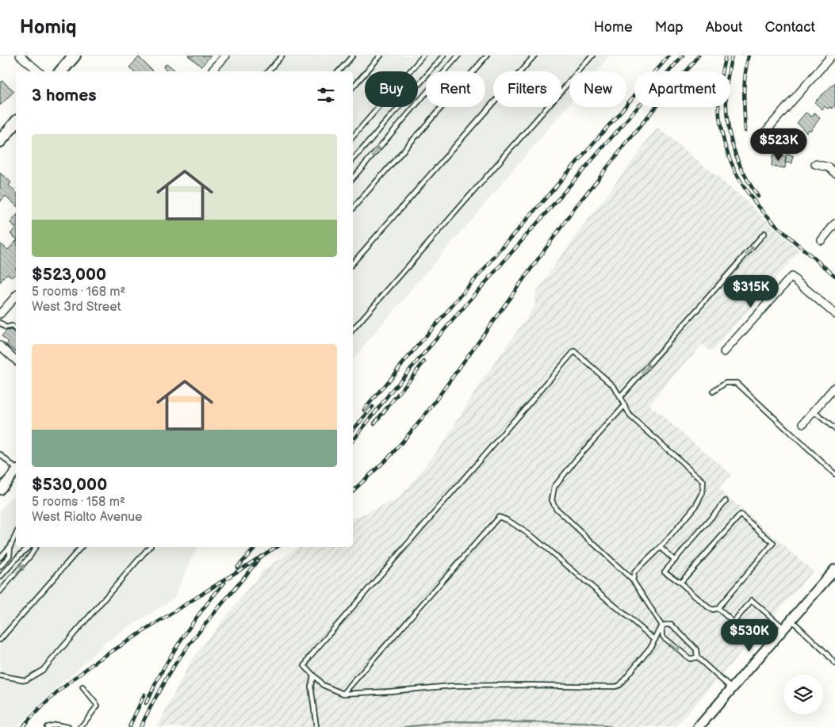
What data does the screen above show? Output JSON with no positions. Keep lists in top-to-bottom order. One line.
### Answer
{"page":{"header":"Homiq","nav":["Home","Map","About","Contact"],"chip":["Buy","Rent","Filters","New","Apartment"],"heading":"3 homes","list":[{"name":"$523,000","note":"5 rooms · 168 m² · West 3rd Street"},{"name":"$530,000","note":"5 rooms · 158 m² · West Rialto Avenue"}],"price":["$523K","$315K","$530K"]}}
